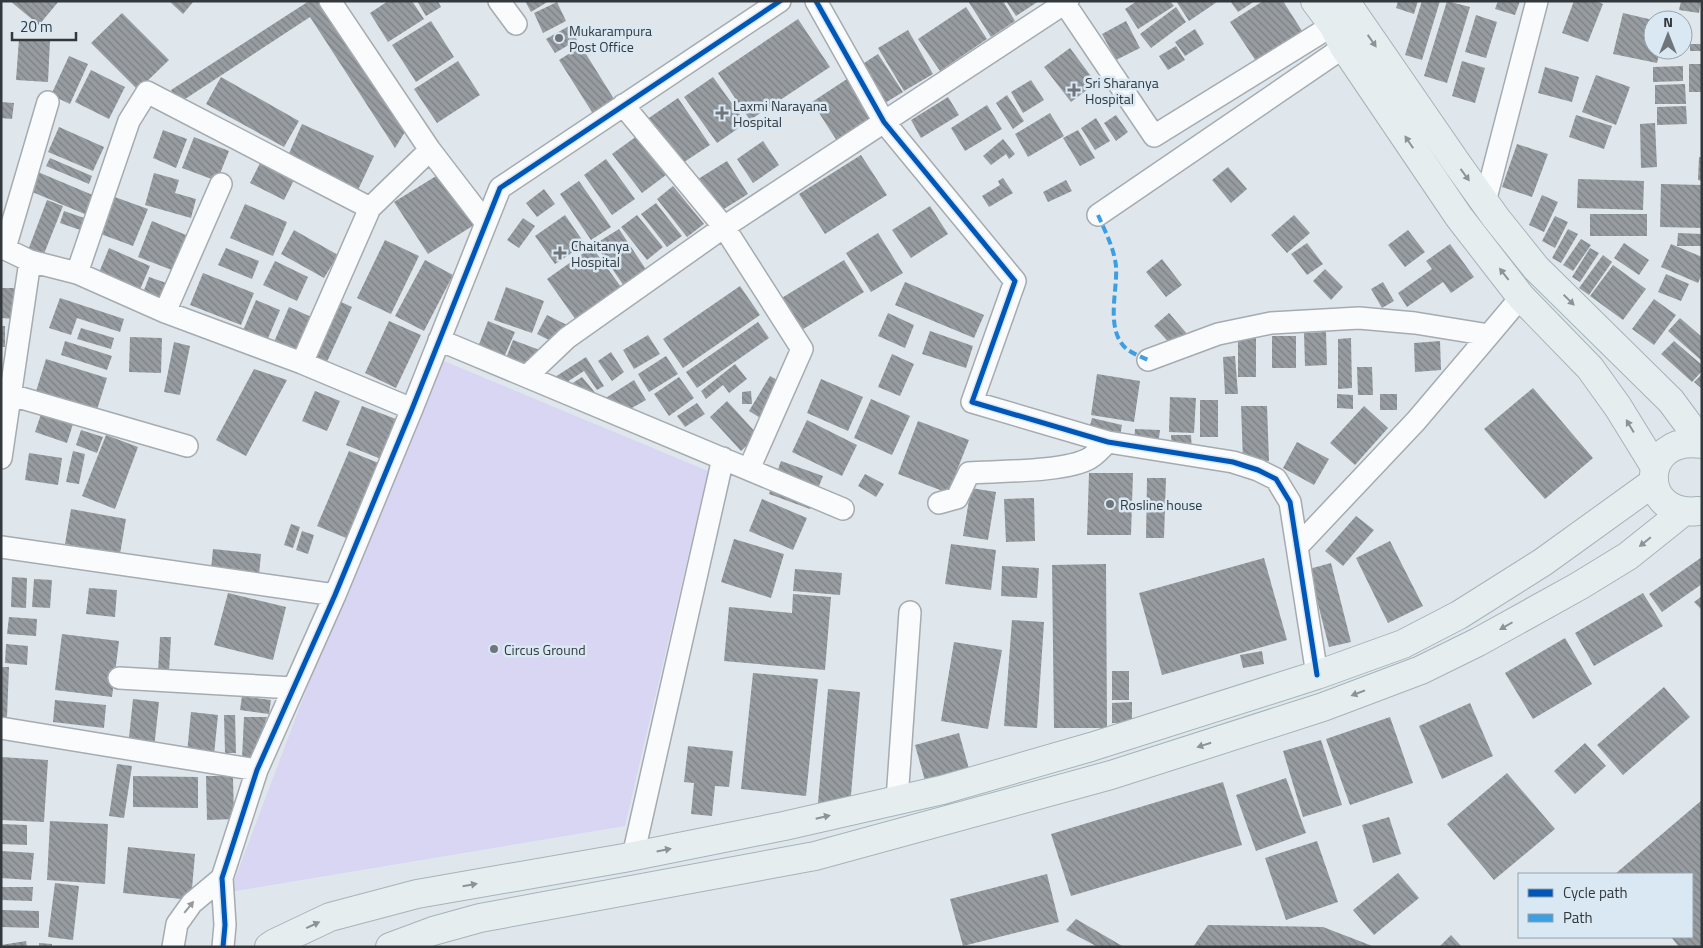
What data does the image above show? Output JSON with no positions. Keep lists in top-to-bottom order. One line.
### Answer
{"places":{"other":["Mukarampura Post Office","Rosline house","Circus Ground"],"health":["Sri Sharanya Hospital","Laxmi Narayana Hospital","Chaitanya Hospital"]},"legend":["Cycle path","Path"],"scale_bar":"20 m","north":"top"}
